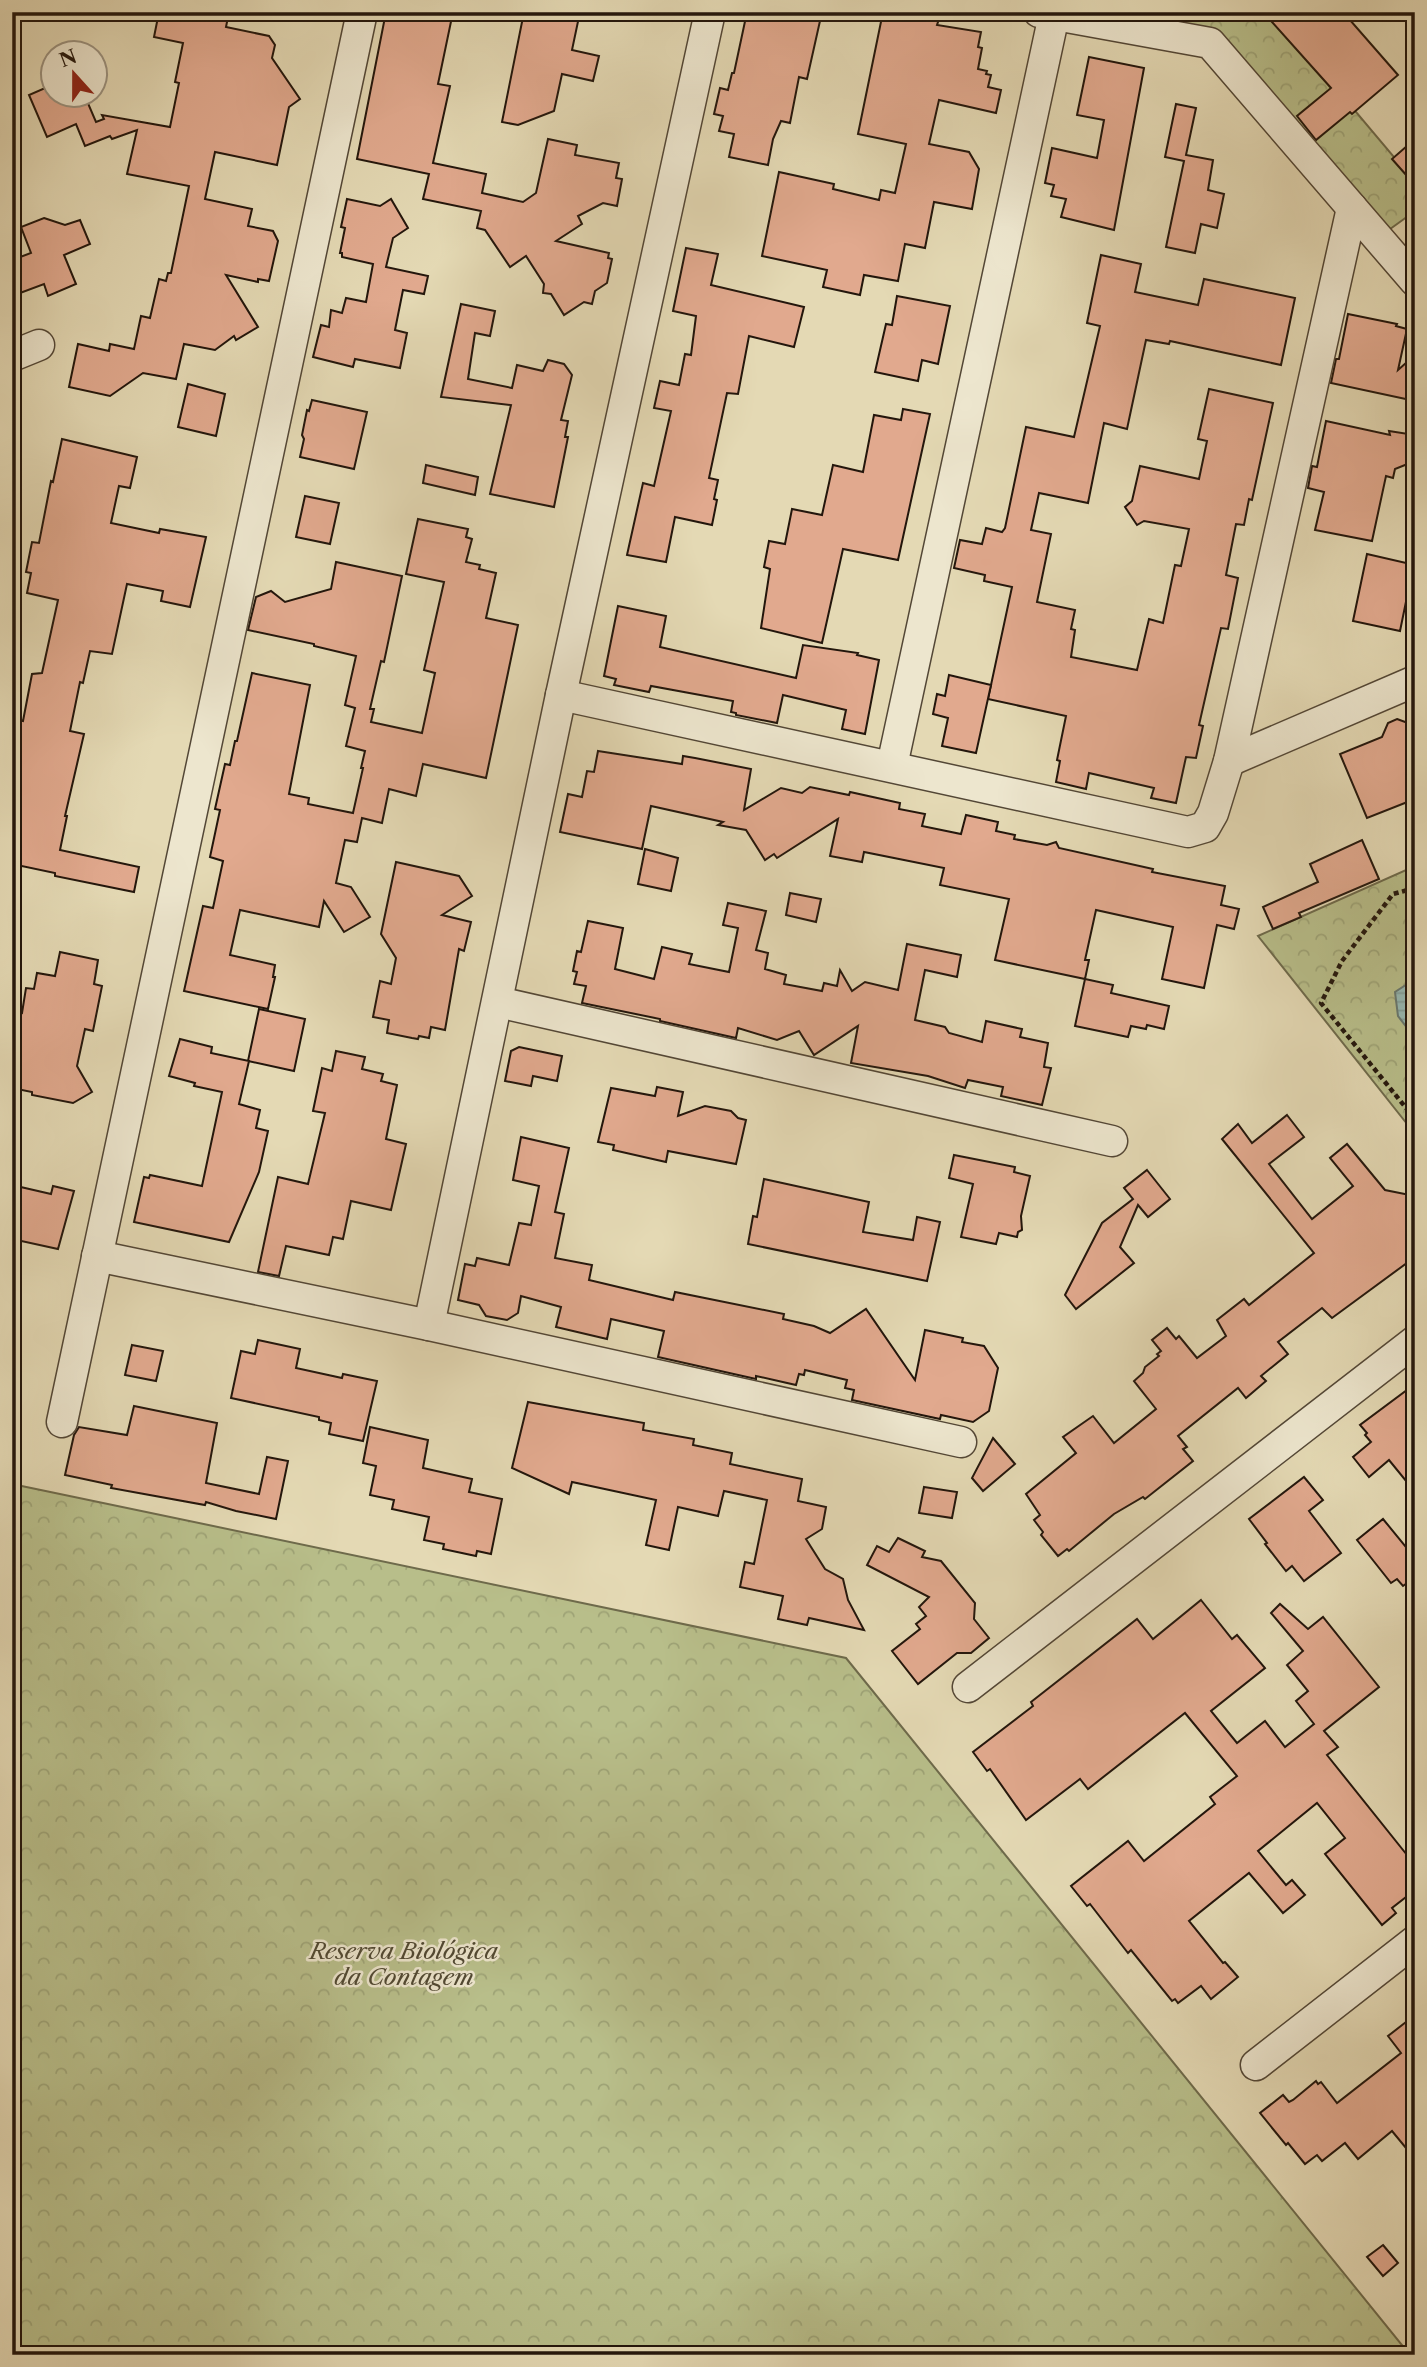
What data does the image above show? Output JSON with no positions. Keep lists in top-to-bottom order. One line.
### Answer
{"parks":["Reserva Biológica da Contagem"],"north":"top"}
